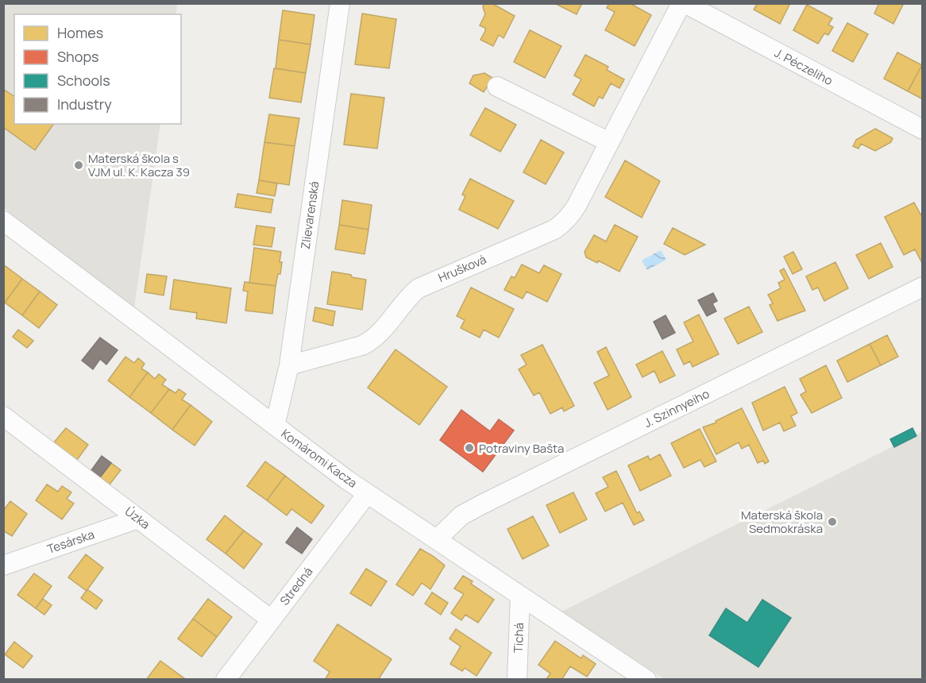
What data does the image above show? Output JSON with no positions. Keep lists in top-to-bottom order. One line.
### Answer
{"streets":{"street":["J. Péczeliho","Zlievarenská","Hrušková","J. Szinnyeiho","Komáromi Kacza","Úzka","Tesárska","Stredná","Tichá"]},"crossings":[["Zlievarenská","Hrušková"],["Zlievarenská","Komáromi Kacza"],["J. Szinnyeiho","Komáromi Kacza"],["Komáromi Kacza","Stredná"],["Komáromi Kacza","Tichá"],["Úzka","Tesárska"],["Úzka","Stredná"]],"places":["Materská škola s VJM ul. K. Kacza 39","Potraviny Bašta","Materská škola Sedmokráska"],"legend":["Homes","Shops","Schools","Industry"]}
